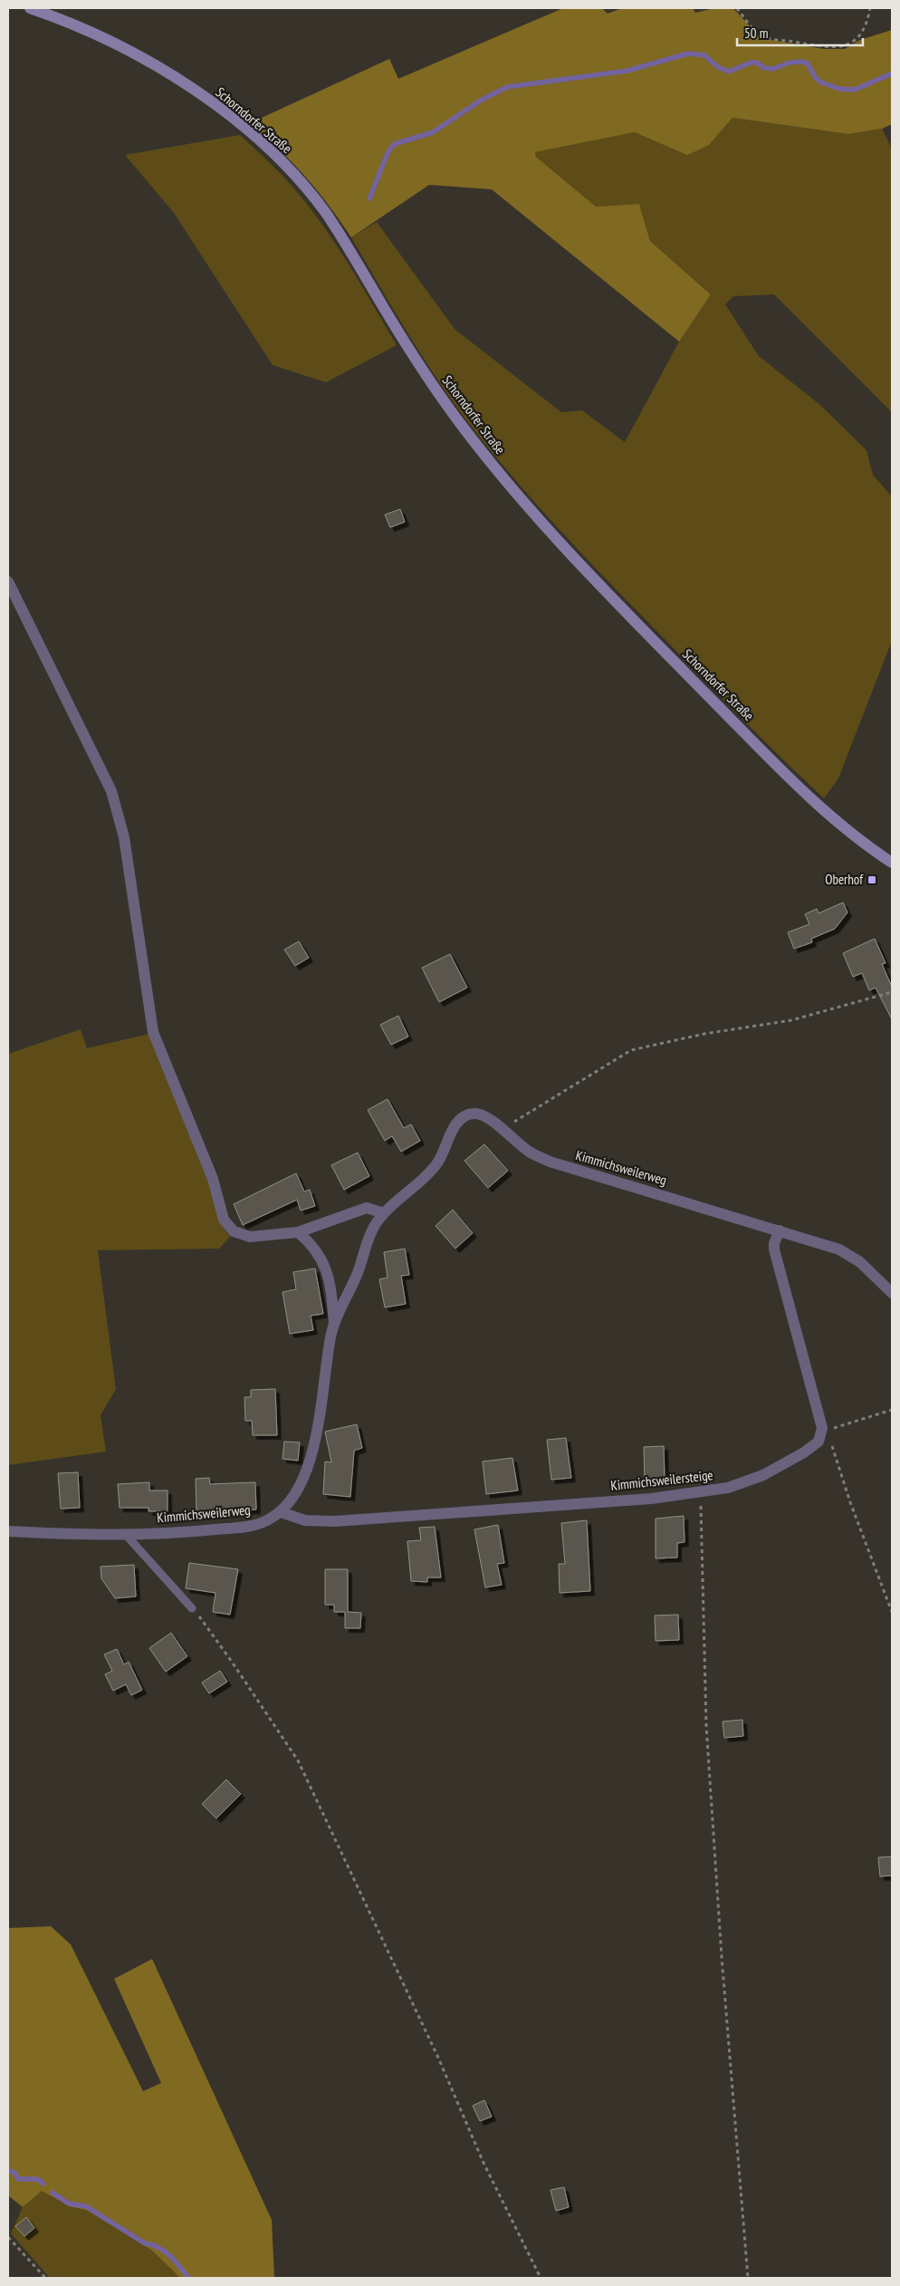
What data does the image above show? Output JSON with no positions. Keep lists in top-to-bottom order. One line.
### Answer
{"streets":{"main road":["Schorndorfer Straße"],"street":["Kimmichsweilerweg","Kimmichsweilersteige"]},"crossings":[["Kimmichsweilerweg","Kimmichsweilersteige"]],"places":{"transit":["Oberhof"]},"scale_bar":"50 m"}
